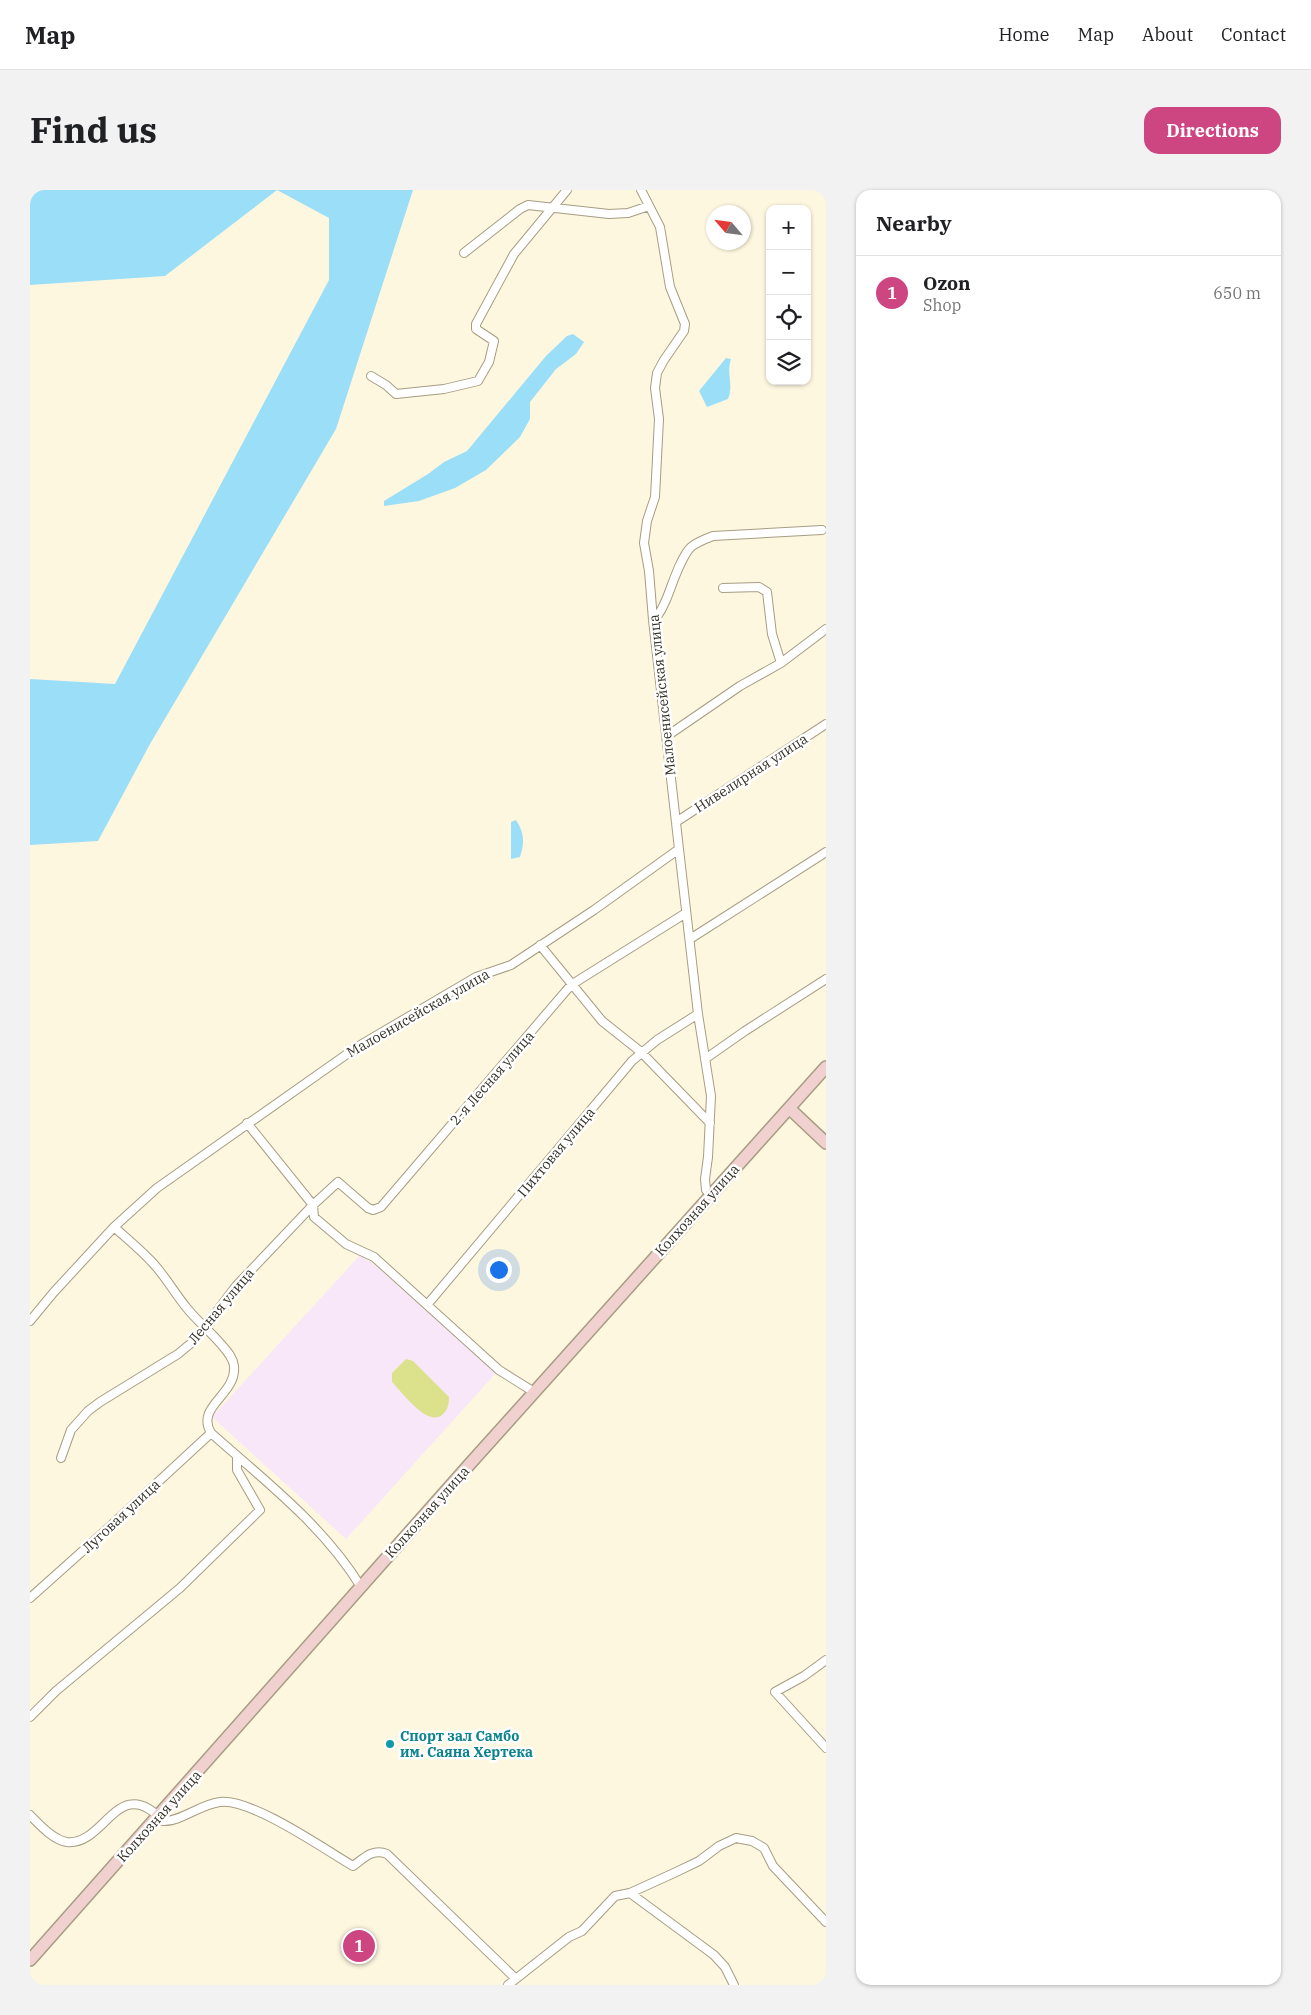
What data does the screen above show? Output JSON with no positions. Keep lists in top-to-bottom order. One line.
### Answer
{"streets":{"main road":["Колхозная улица"],"street":["Малоенисейская улица","Нивелирная улица","2-я Лесная улица","Пихтовая улица","Лесная улица","Луговая улица"]},"crossings":[["Малоенисейская улица","Нивелирная улица"],["2-я Лесная улица","Лесная улица"]],"places":["Спорт зал Самбо им. Саяна Хертека"],"north":"top left","page":{"header":"Map","nav":["Home","Map","About","Contact"],"title":"Find us","buttons":"Directions","heading":"Nearby","map_buttons":["+","−"],"list":[{"mark":"1","name":"Ozon","note":"Shop","value":"650 m"}],"pins":"1"}}
